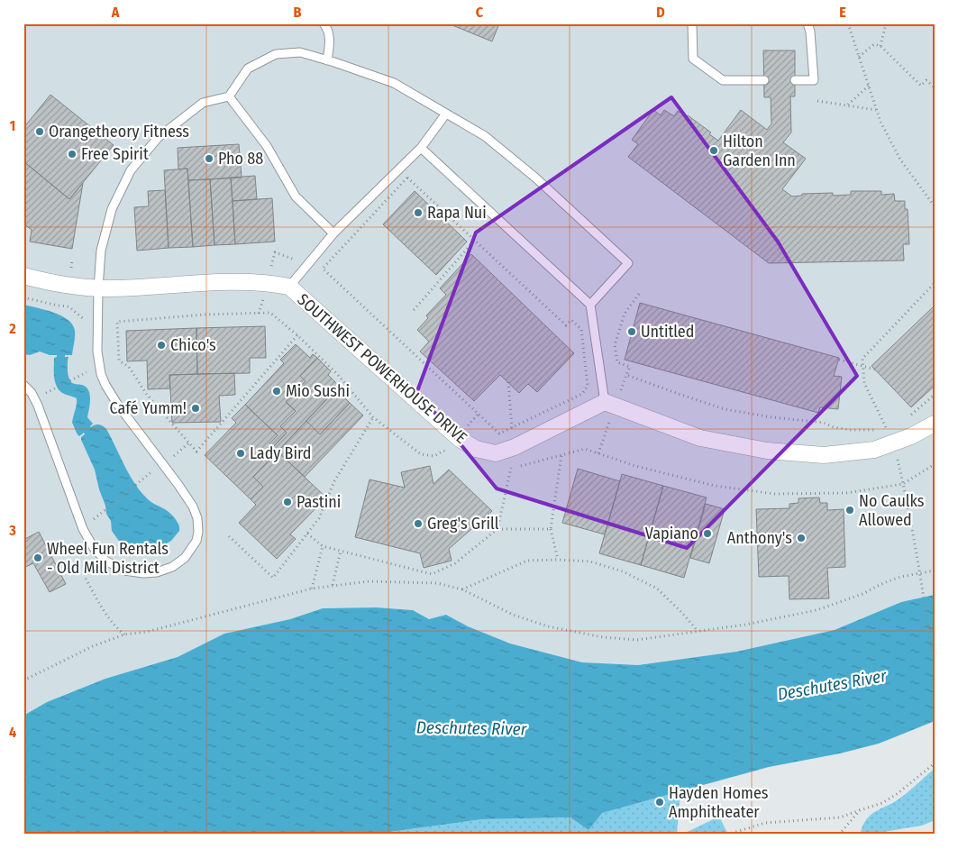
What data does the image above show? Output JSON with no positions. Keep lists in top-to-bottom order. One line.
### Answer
{"streets":{"street":["SOUTHWEST POWERHOUSE DRIVE"]},"water":["Deschutes River"],"places":["Orangetheory Fitness","Hilton Garden Inn","Free Spirit","Pho 88","Rapa Nui","Untitled","Chico's","Mio Sushi","Café Yumm!","Lady Bird","Pastini","No Caulks Allowed","Greg's Grill","Vapiano","Anthony's","Wheel Fun Rentals - Old Mill District","Hayden Homes Amphitheater"],"grid":{"columns":["A","B","C","D","E"],"rows":["1","2","3","4"]}}
